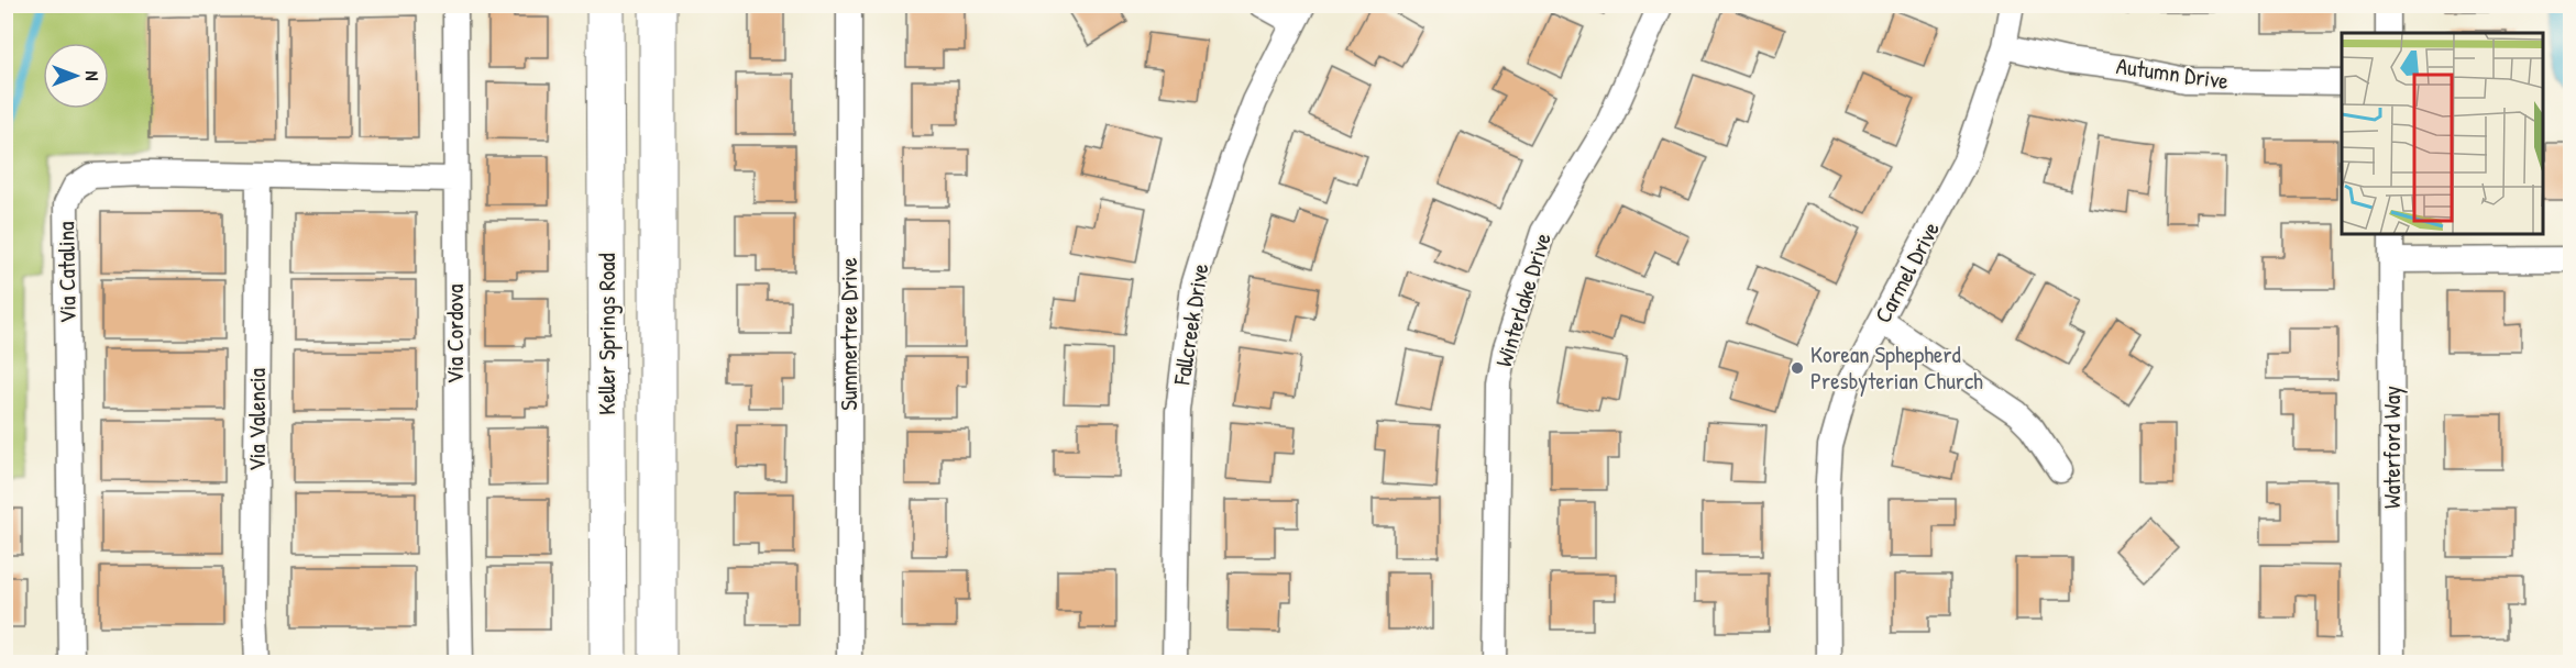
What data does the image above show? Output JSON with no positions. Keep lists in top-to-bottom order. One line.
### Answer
{"streets":{"main road":["Keller Springs Road"],"street":["Autumn Drive","Via Catalina","Carmel Drive","Winterlake Drive","Fallcreek Drive","Via Cordova","Summertree Drive","Via Valencia","Waterford Way"]},"crossings":[["Autumn Drive","Carmel Drive"],["Via Catalina","Via Cordova"],["Via Catalina","Via Valencia"]],"places":["Korean Sphepherd Presbyterian Church"],"north":"right"}
